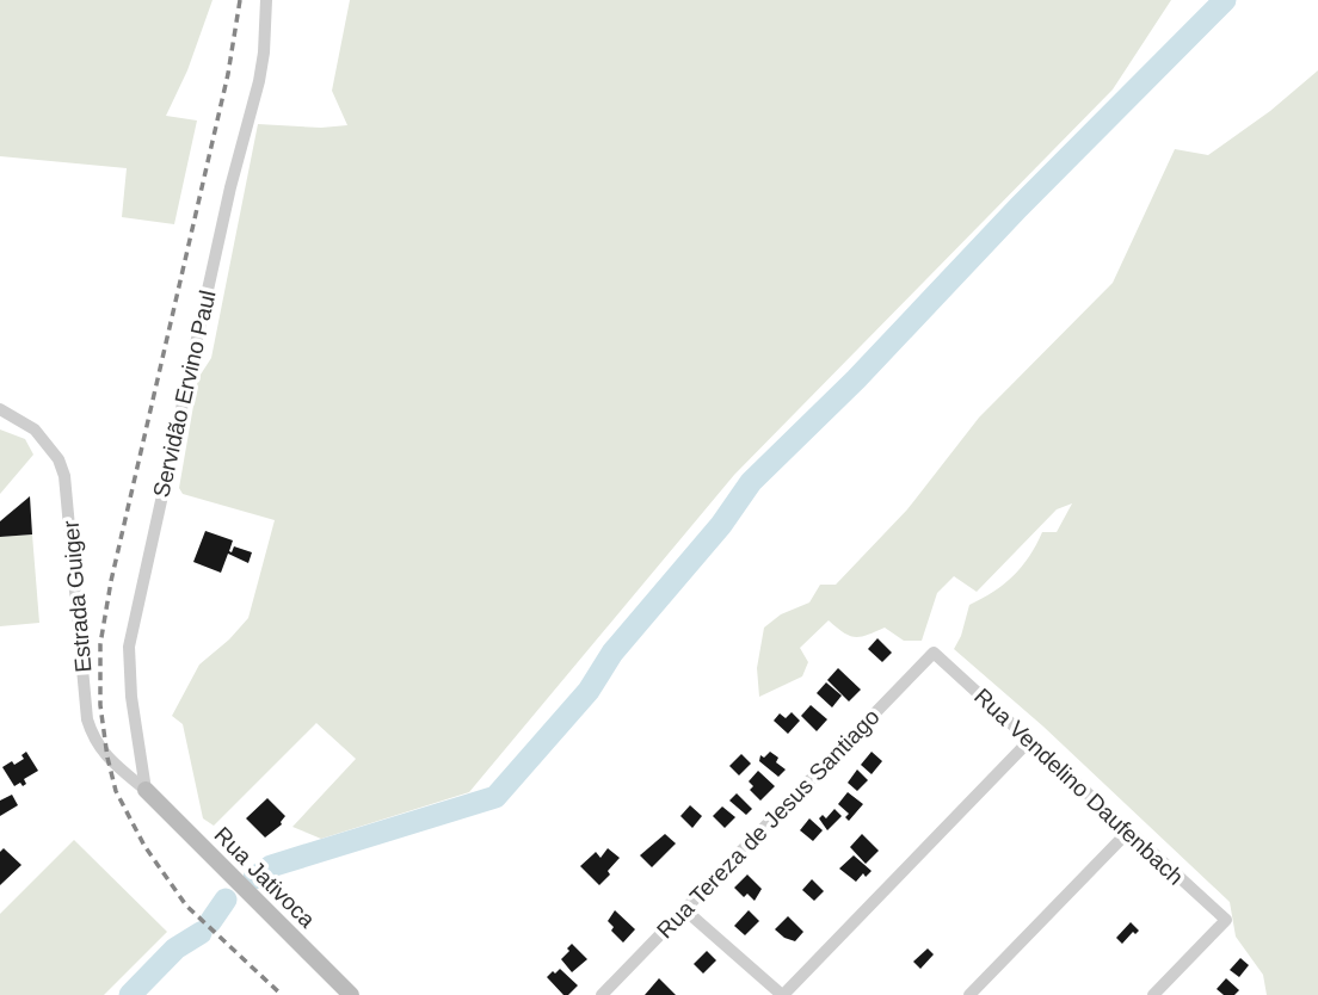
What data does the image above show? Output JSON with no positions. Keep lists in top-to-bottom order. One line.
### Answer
{"streets":{"street":["Servidão Ervino Paul","Estrada Guiger","Rua Vendelino Daufenbach","Rua Tereza de Jesus Santiago","Rua Jativoca"]},"crossings":[["Servidão Ervino Paul","Estrada Guiger"],["Servidão Ervino Paul","Rua Jativoca"],["Estrada Guiger","Rua Jativoca"],["Rua Vendelino Daufenbach","Rua Tereza de Jesus Santiago"]]}
